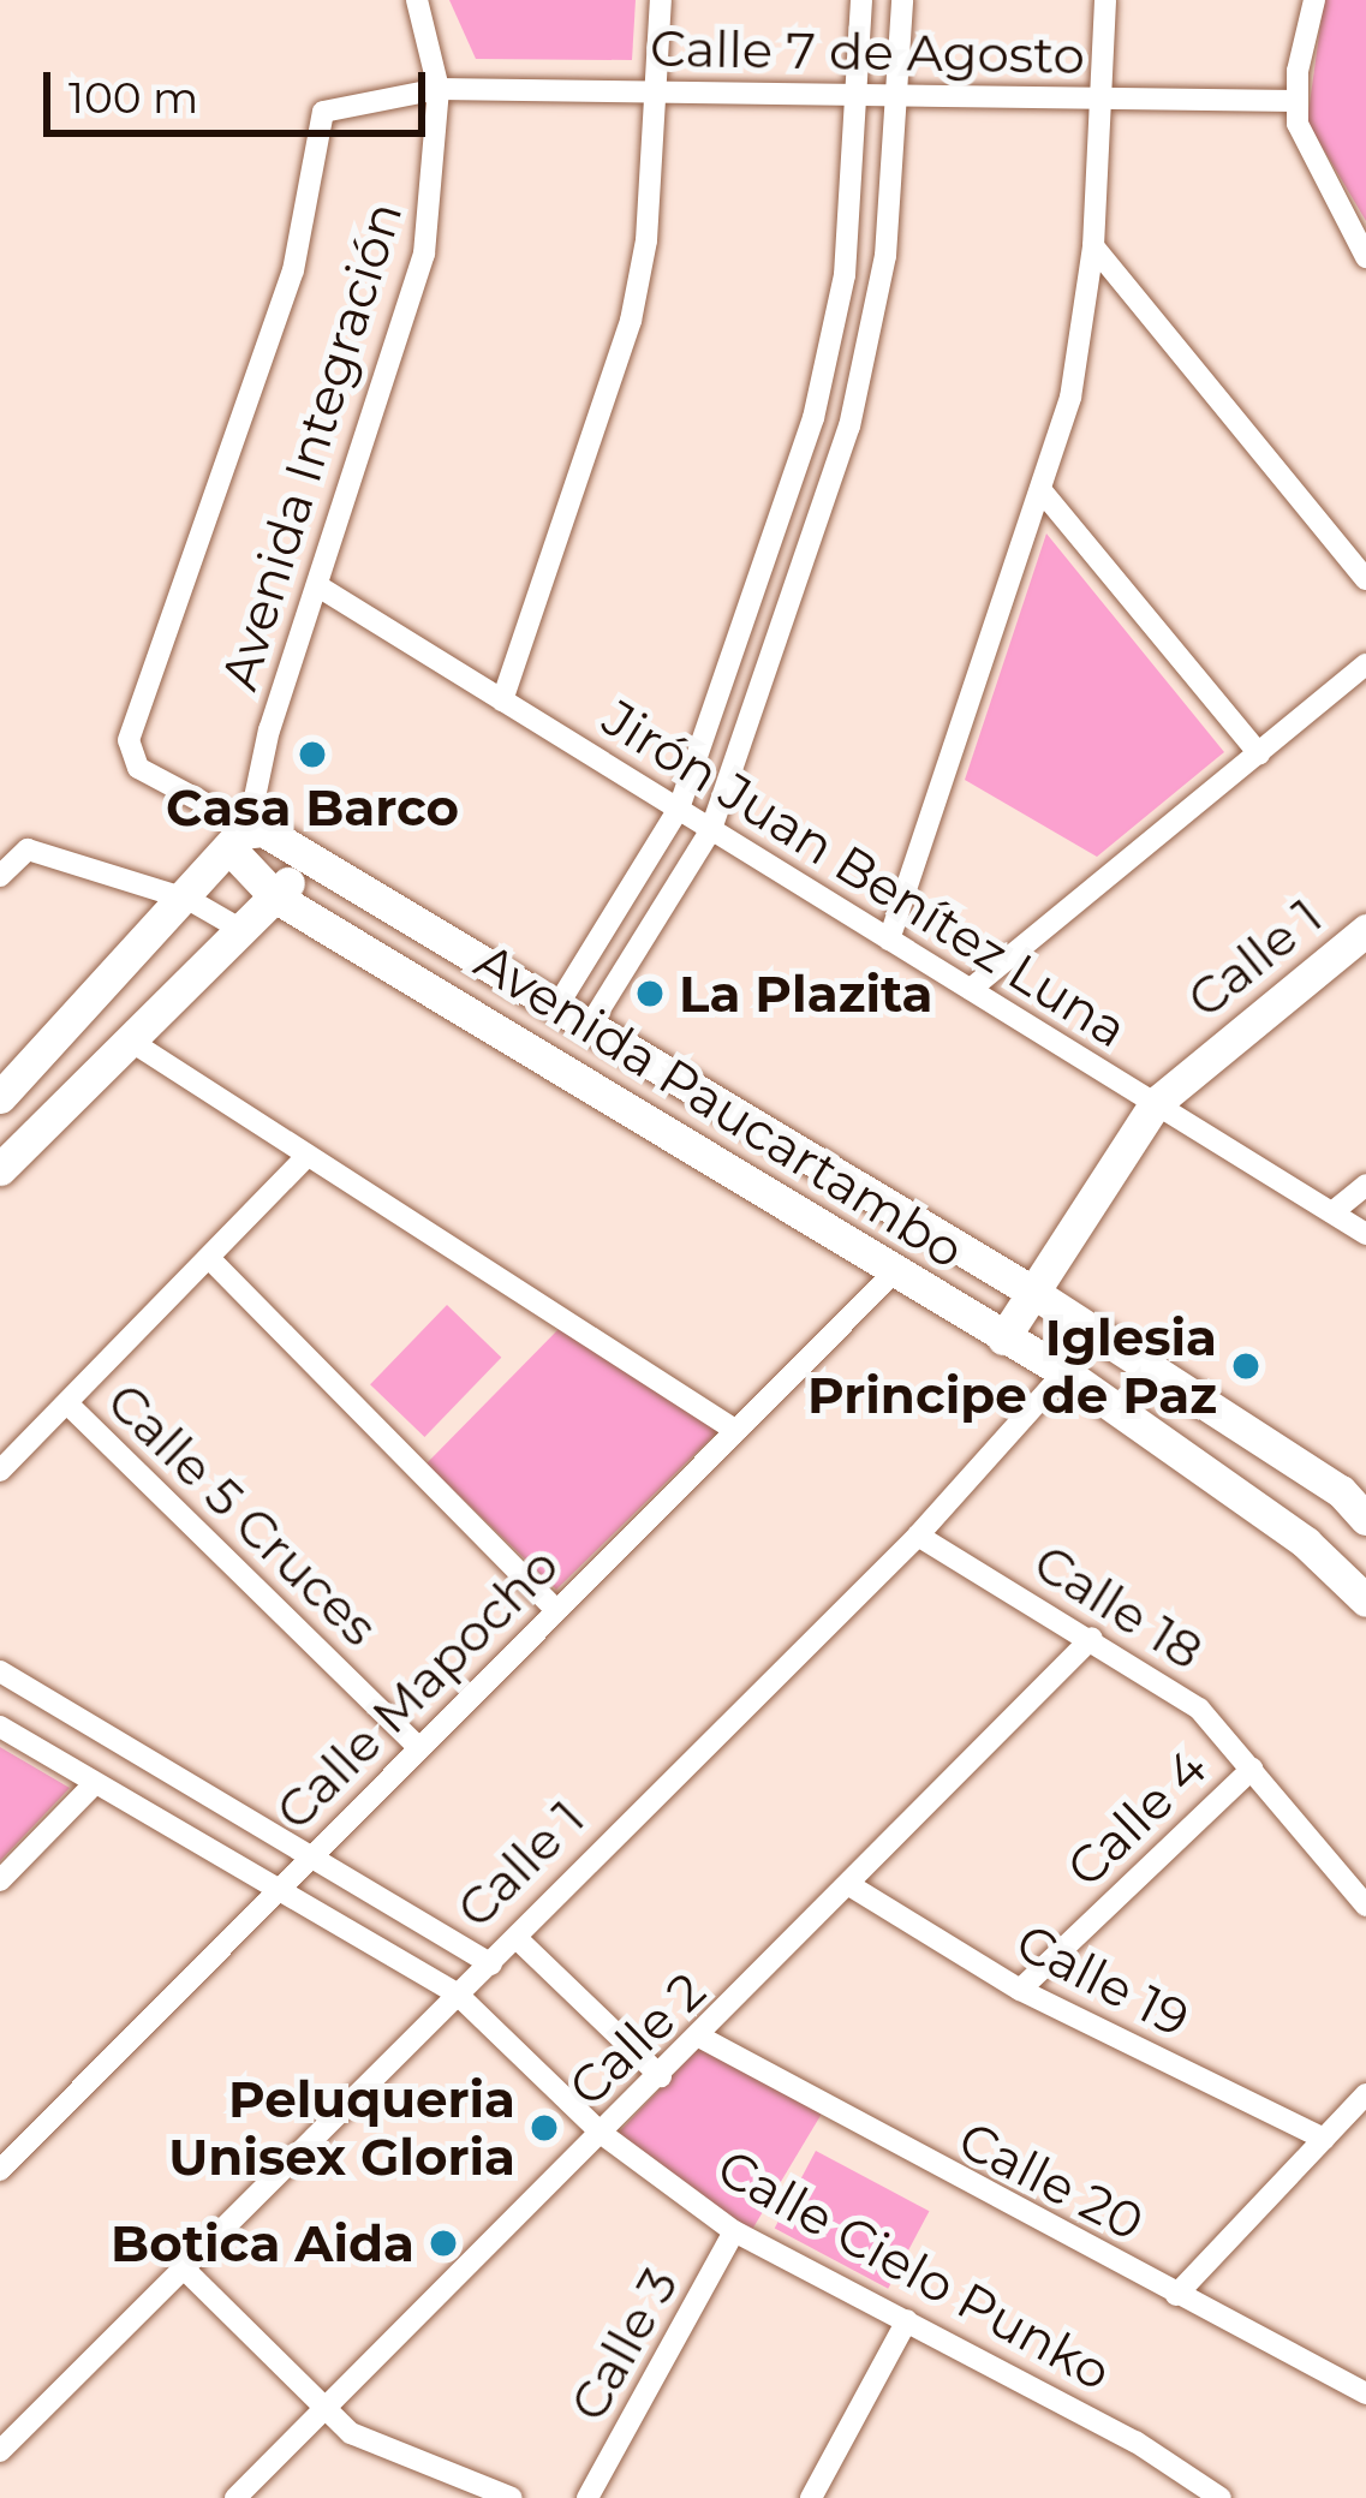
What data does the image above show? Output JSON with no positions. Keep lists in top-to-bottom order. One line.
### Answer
{"streets":{"main road":["Calle 1","Avenida Paucartambo"],"street":["Calle 7 de Agosto","Avenida Integración","Jirón Juan Benítez Luna","Calle 5 Cruces","Calle 18","Calle Mapocho","Calle 4","Calle 19","Calle 2","Calle 20","Calle Cielo Punko","Calle 3"]},"crossings":[["Calle 7 de Agosto","Avenida Integración"],["Calle 7 de Agosto","Avenida Paucartambo"],["Avenida Integración","Jirón Juan Benítez Luna"],["Avenida Integración","Avenida Paucartambo"],["Jirón Juan Benítez Luna","Calle 1"],["Calle 1","Avenida Paucartambo"],["Calle 1","Calle 18"],["Calle 1","Calle Cielo Punko"],["Avenida Paucartambo","Calle Mapocho"],["Calle 5 Cruces","Calle Mapocho"],["Calle 18","Calle 4"],["Calle 18","Calle 2"],["Calle Mapocho","Calle Cielo Punko"],["Calle 4","Calle 19"],["Calle 19","Calle 2"],["Calle 2","Calle 20"],["Calle 2","Calle Cielo Punko"],["Calle Cielo Punko","Calle 3"]],"places":["Casa Barco","La Plazita","Iglesia Principe de Paz","Peluqueria Unisex Gloria","Botica Aida"],"scale_bar":"100 m"}
